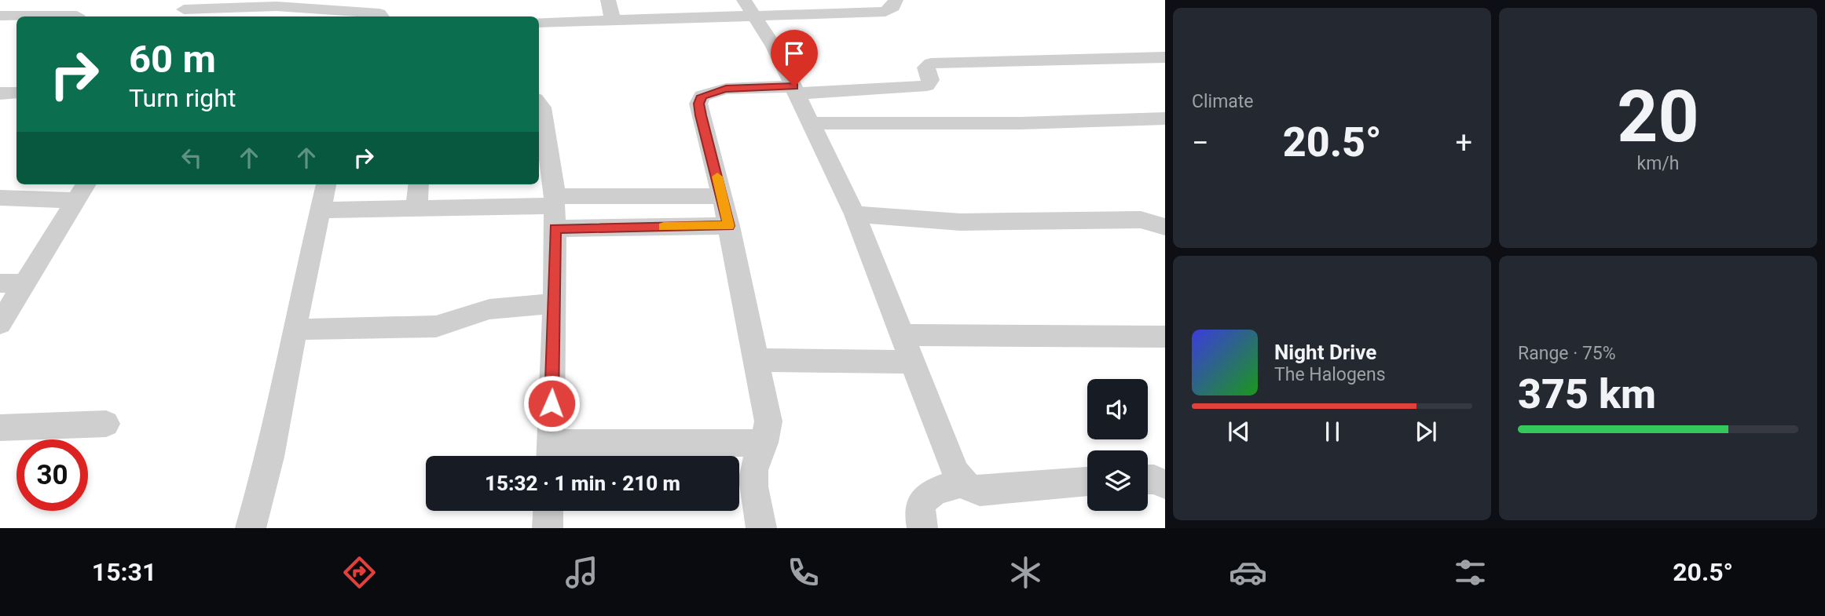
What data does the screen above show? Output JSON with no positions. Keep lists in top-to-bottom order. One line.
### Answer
{"page":{"tile":["Climate",["20","km/h"],["Range · 75%","375 km"]],"turn":["60 m","Turn right"],"heat":["−","20.5°","+"],"song":["Night Drive","The Halogens"],"limit":"30","trip":"15:32 · 1 min · 210 m","tabs":["15:31","20.5°"]}}
